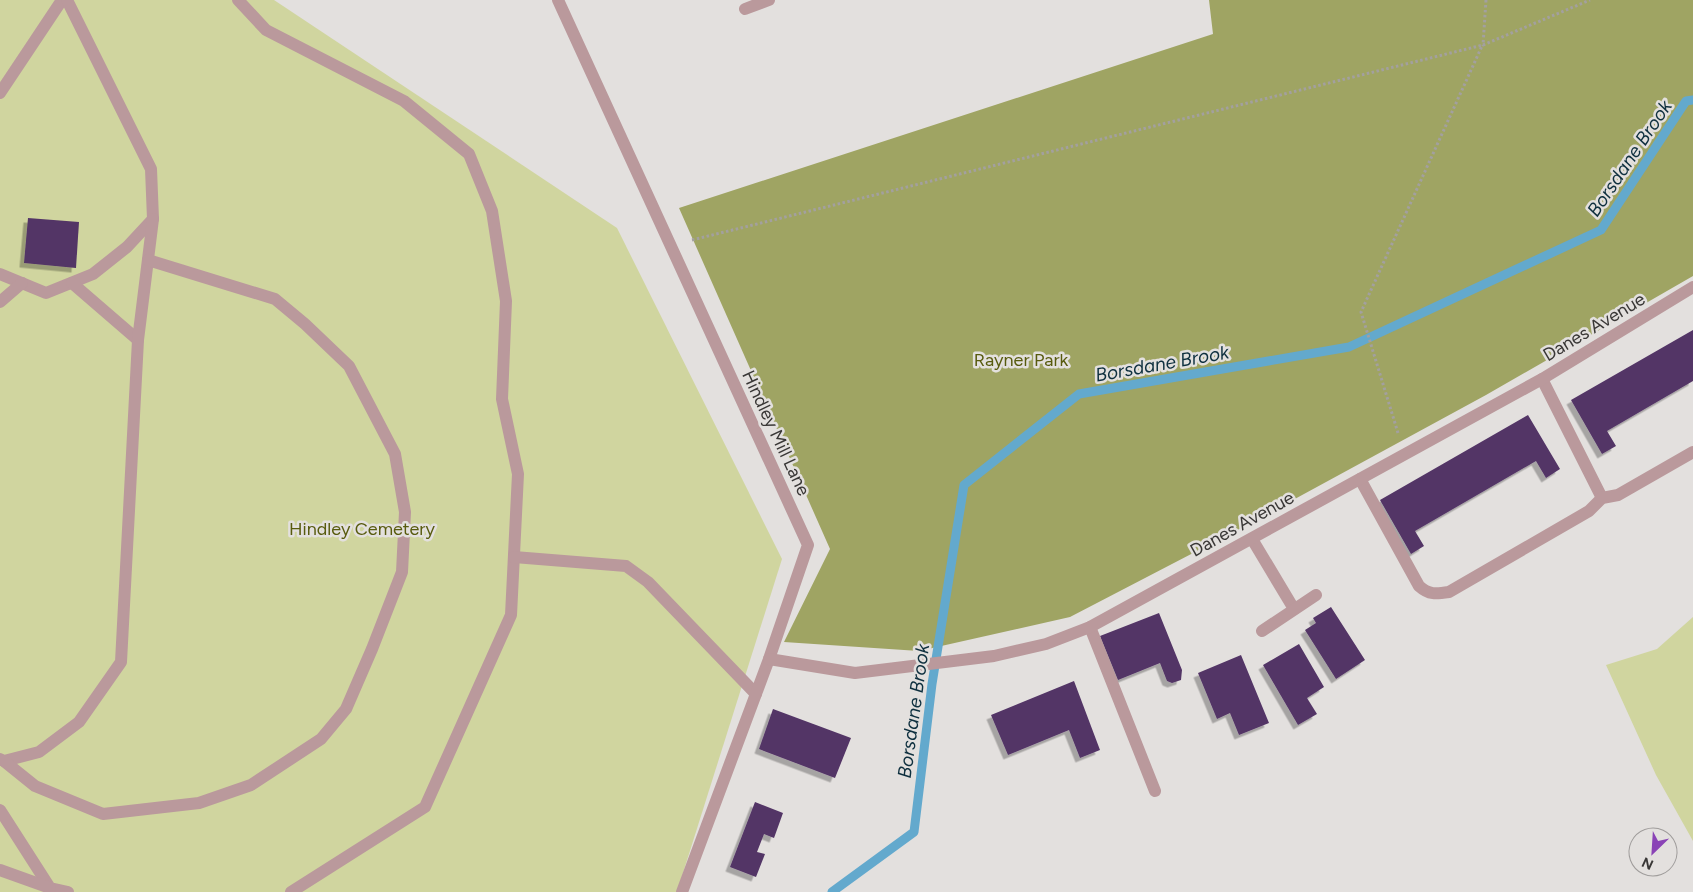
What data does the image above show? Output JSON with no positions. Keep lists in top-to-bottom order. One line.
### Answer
{"streets":{"street":["Danes Avenue","Hindley Mill Lane"]},"crossings":[["Danes Avenue","Hindley Mill Lane"]],"water":["Borsdane Brook"],"parks":["Rayner Park","Hindley Cemetery"],"north":"bottom left"}
